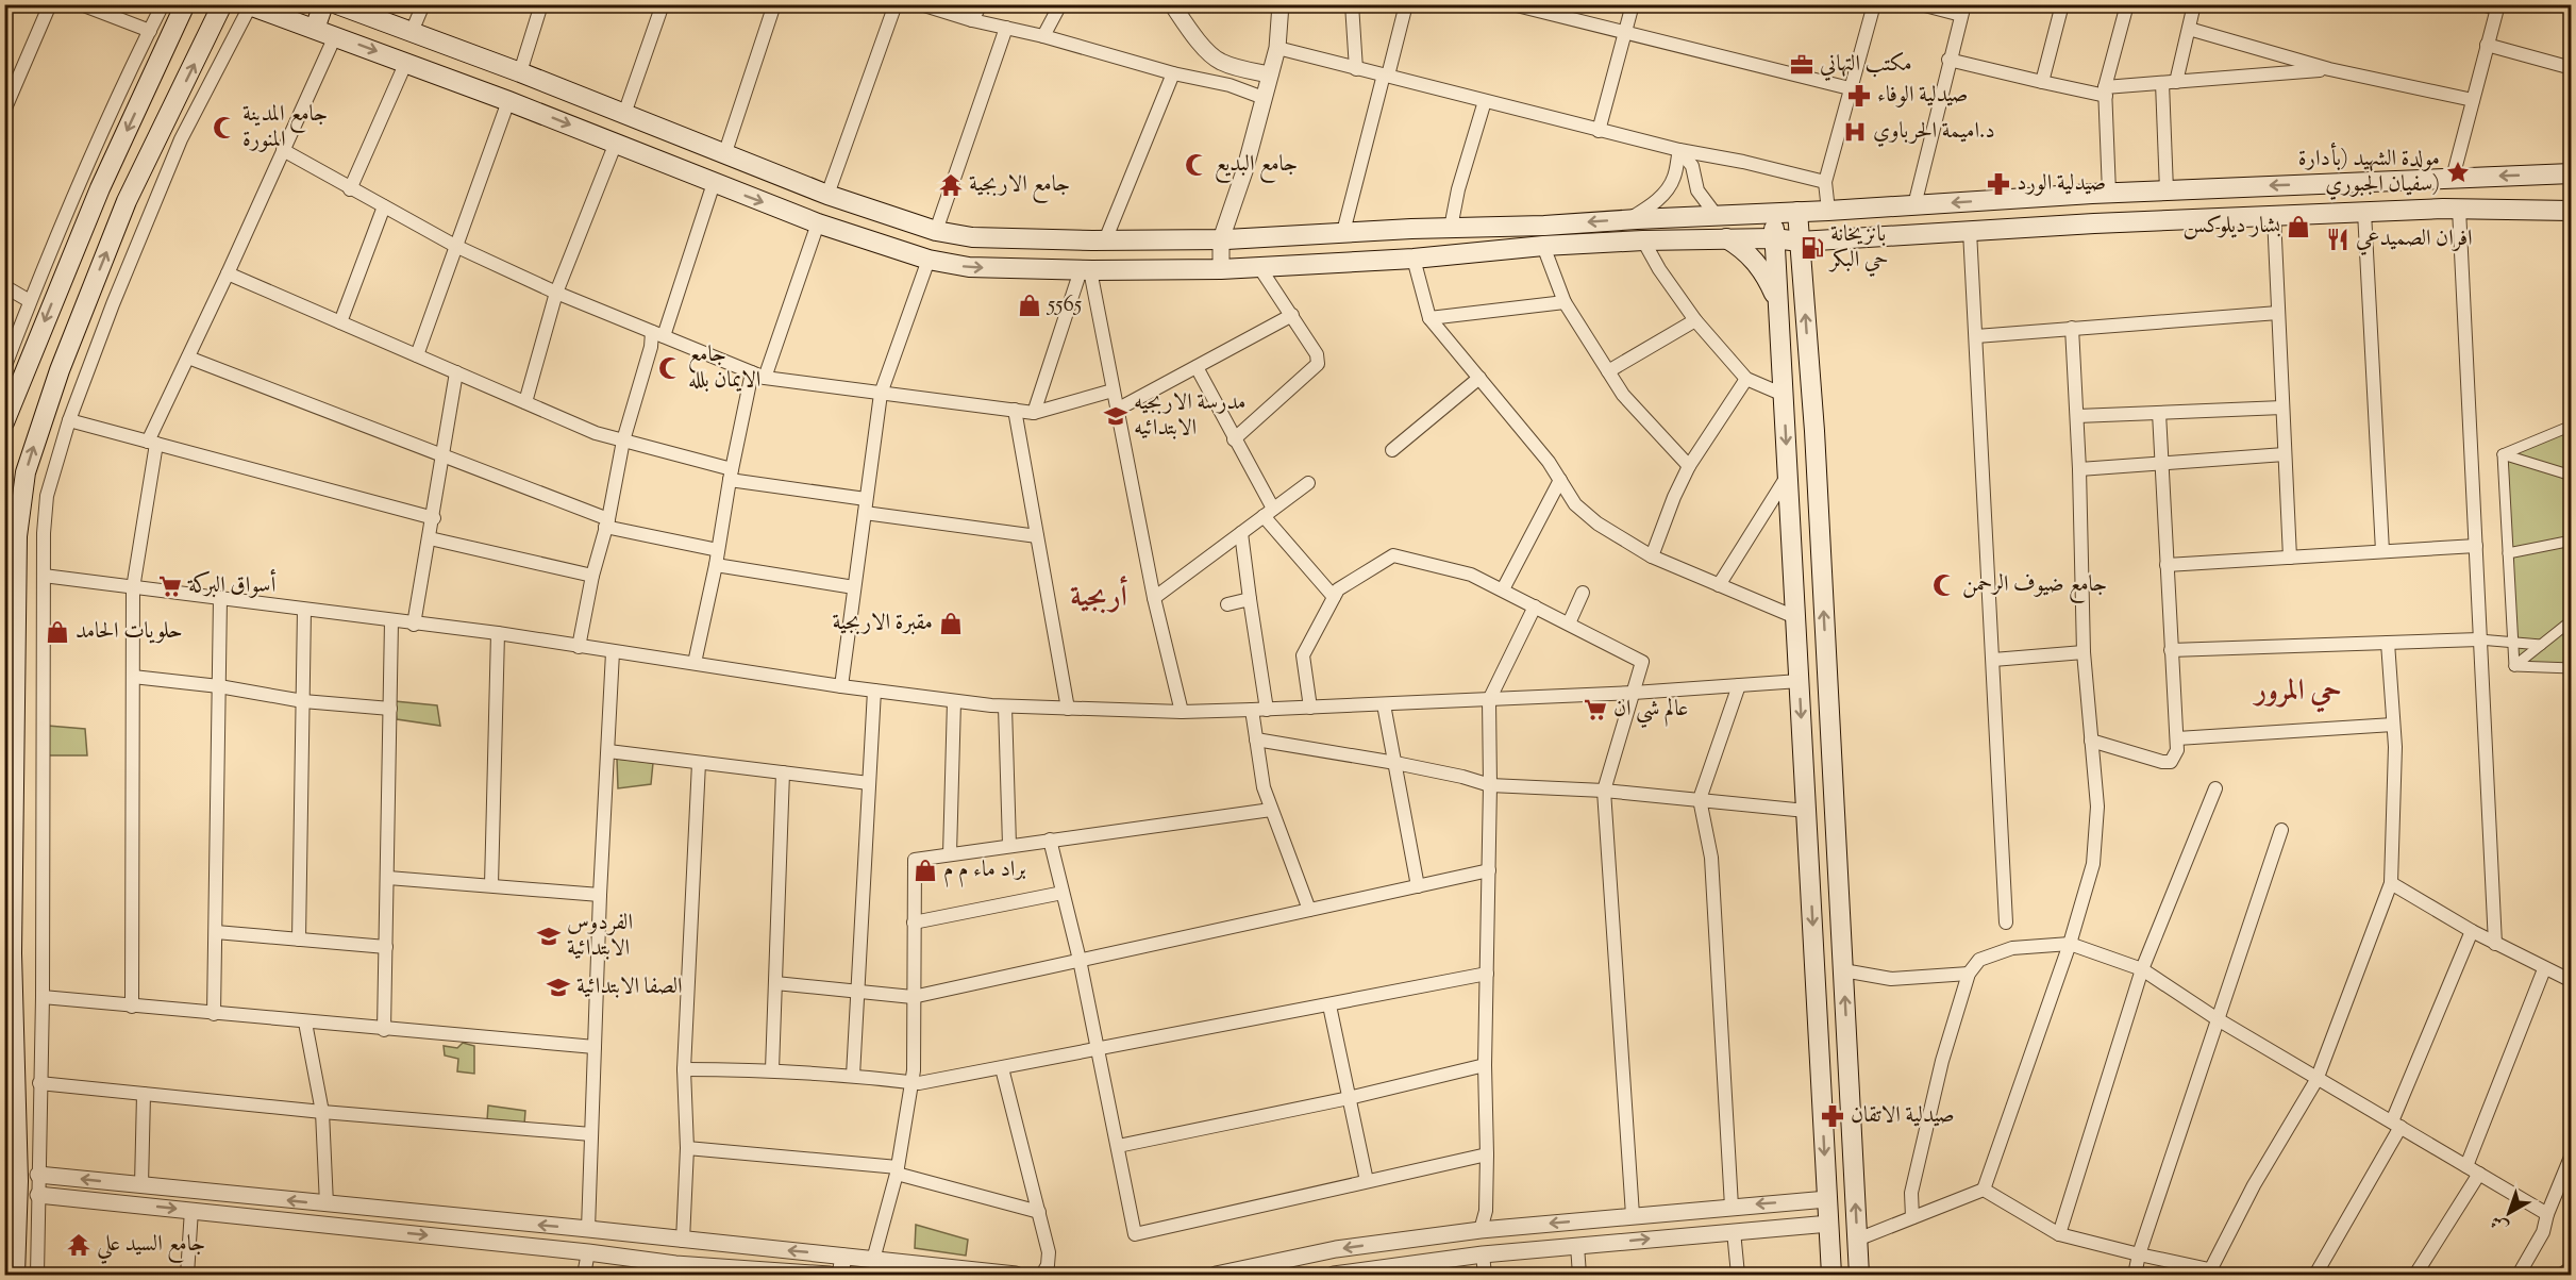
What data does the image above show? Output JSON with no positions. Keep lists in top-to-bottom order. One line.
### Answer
{"districts":["أربجية","حي المرور"],"places":{"office":["مكتب التهاني"],"pharmacy":["صيدلية الوفاء","صيدلية الورد","صيدلية الاتقان"],"mosque":["جامع المدينة المنورة","جامع البديع","جامع الايمان بلله","جامع ضيوف الرحمن"],"hospital":["د.اميمة الحرباوي"],"place":["مولدة الشهيد (بأدارة سفيان الجبوري)"],"temple":["جامع الاربجية","جامع السيد علي"],"shop":["بشار ديلوكس","5565","مقبرة الاربجية","حلويات الحامد","براد ماء م م"],"restaurant":["افران الصميدعي"],"fuel station":["بانزيخانة حي البكر"],"school or university":["مدرسة الاربجيه الابتدائيه","الفردوس الابتدائية","الصفا الابتدائية"],"supermarket":["أسواق البركة","عالم شي ان"]},"north":"bottom left"}
